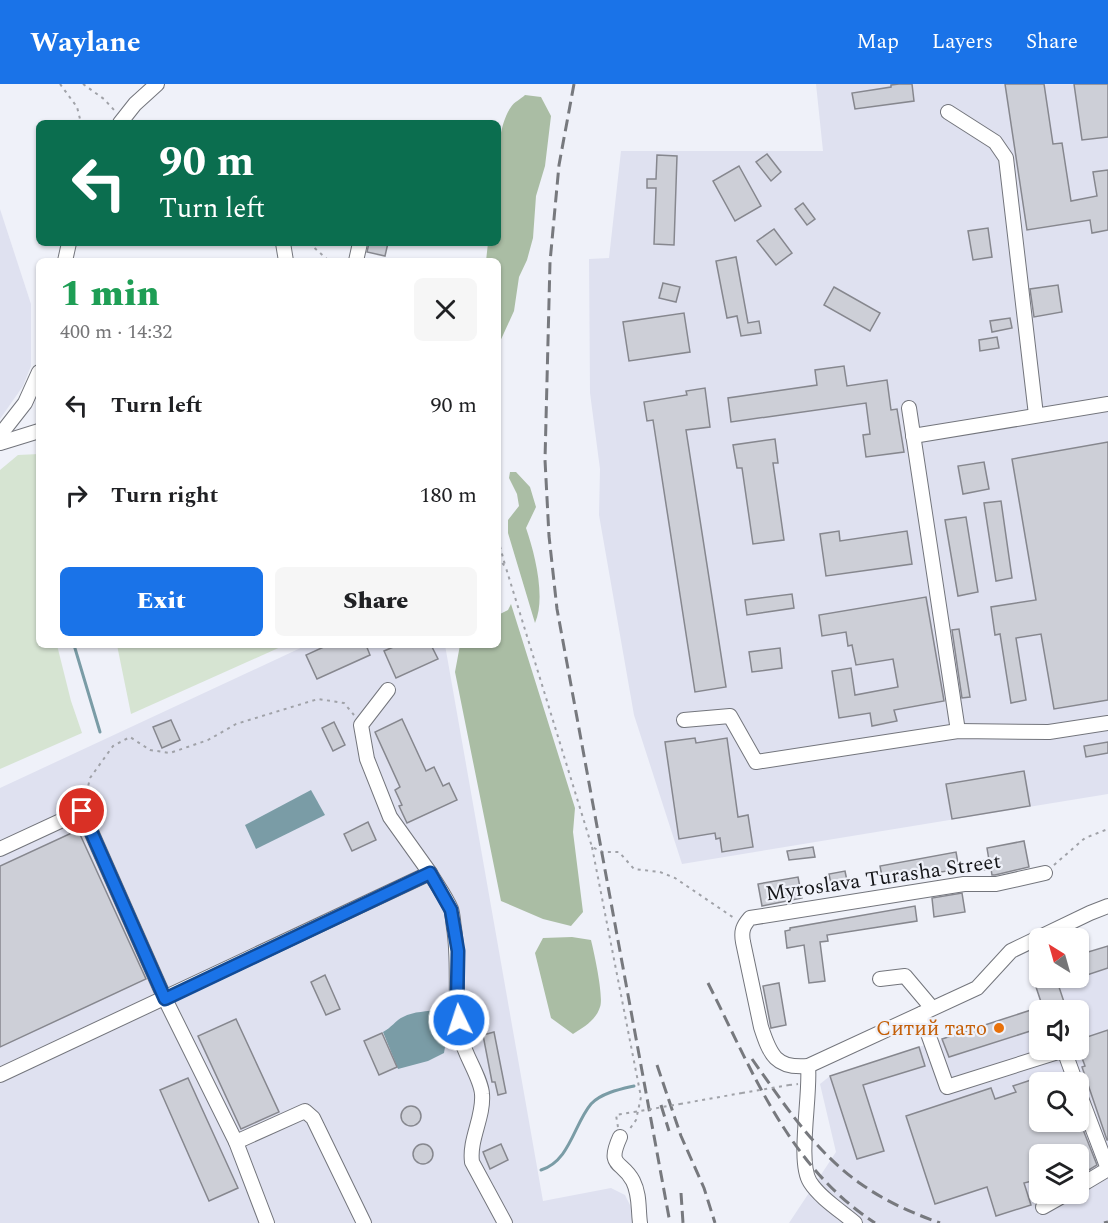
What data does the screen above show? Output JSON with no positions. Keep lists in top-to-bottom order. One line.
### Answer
{"streets":{"street":["Myroslava Turasha Street"]},"places":["Ситий тато"],"north":"top left","page":{"header":"Waylane","nav":["Map","Layers","Share"],"turn":["90 m","Turn left"],"heading":["1 min","400 m · 14:32"],"list":[{"name":"Turn left","value":"90 m"},{"name":"Turn right","value":"180 m"}],"buttons":["Exit","Share"]}}
